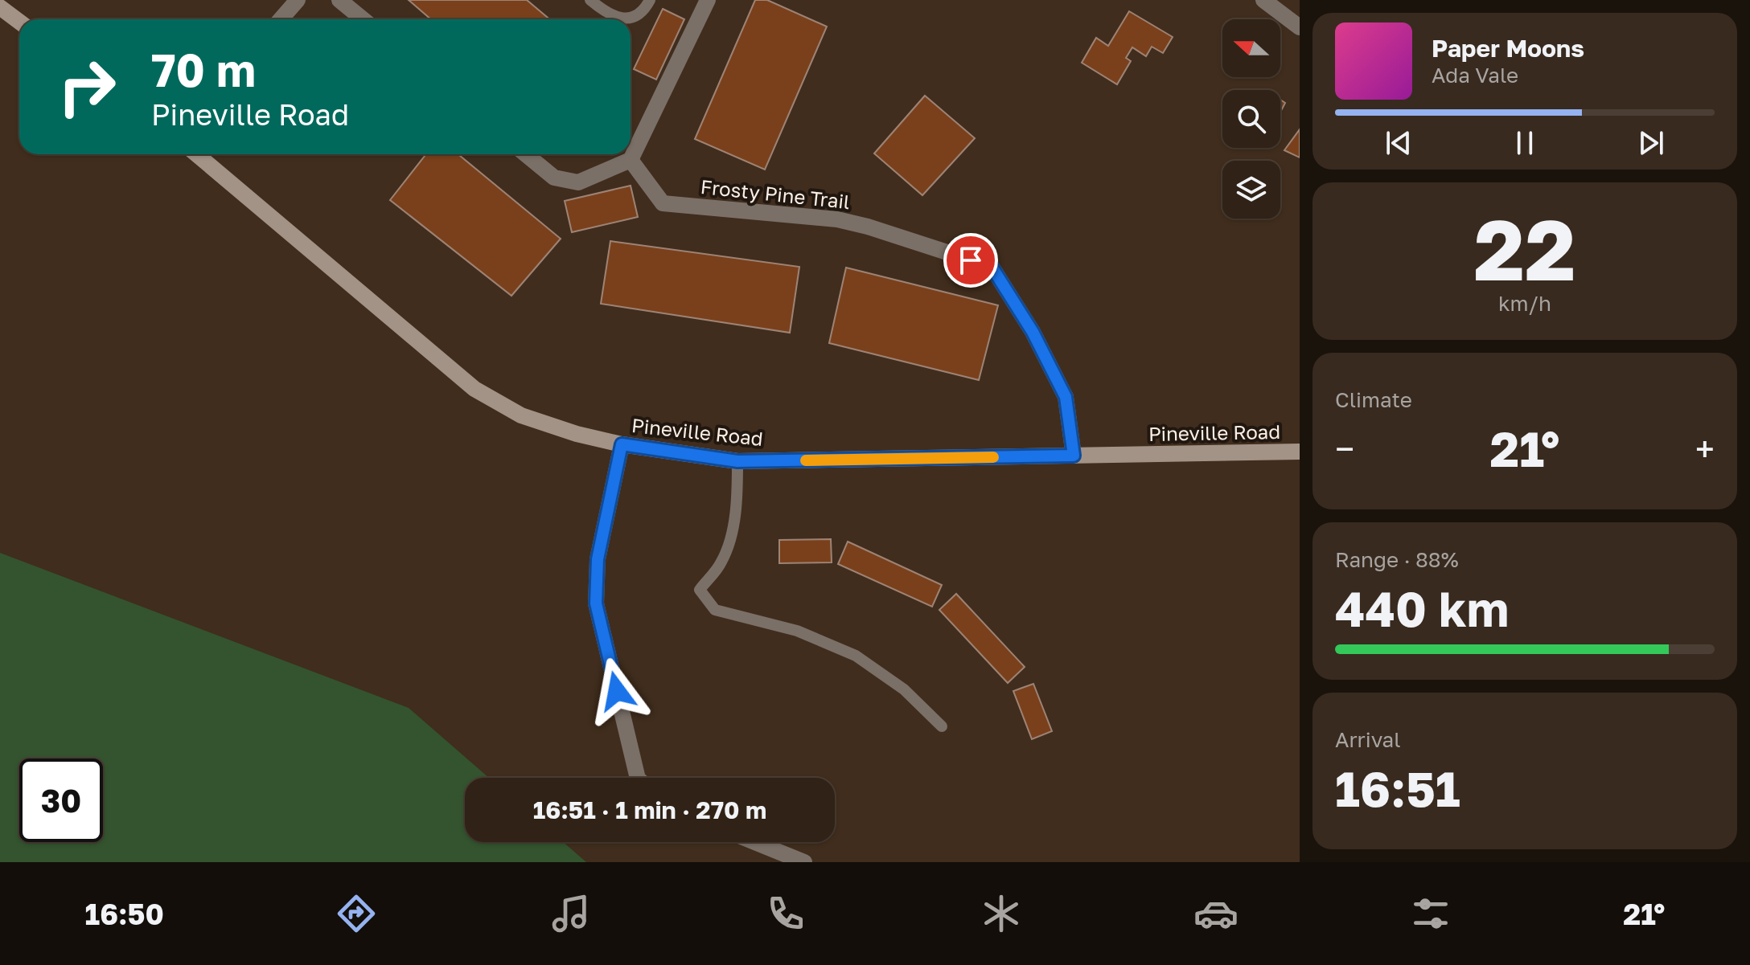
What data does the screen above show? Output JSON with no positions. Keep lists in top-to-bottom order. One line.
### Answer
{"streets":{"main road":["Pineville Road"],"street":["Frosty Pine Trail"]},"crossings":[["Frosty Pine Trail","Pineville Road"]],"north":"left","page":{"turn":["70 m","Pineville Road"],"song":["Paper Moons","Ada Vale"],"tile":[["22","km/h"],"Climate",["Range · 88%","440 km"],["Arrival","16:51"]],"heat":["−","21°","+"],"limit":"30","trip":"16:51 · 1 min · 270 m","tabs":["16:50","21°"]}}
